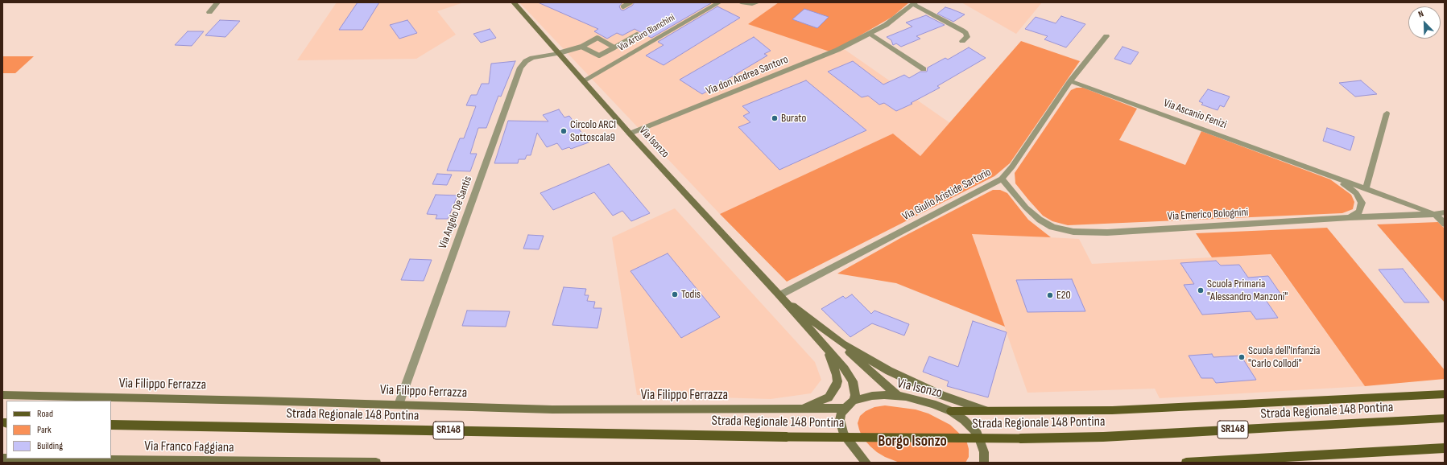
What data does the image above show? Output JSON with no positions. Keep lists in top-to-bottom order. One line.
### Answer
{"streets":{"main road":["Via Isonzo","Via Filippo Ferrazza","Strada Regionale 148 Pontina","SR148","Via Franco Faggiana"],"street":["Via Arturo Bianchini","Via don Andrea Santoro","Via Ascanio Fenizi","Via Giulio Aristide Sartorio","Via Angelo De Santis","Via Emerico Bolognini"]},"crossings":[["Via Arturo Bianchini","Via Isonzo"],["Via don Andrea Santoro","Via Isonzo"],["Via Ascanio Fenizi","Via Giulio Aristide Sartorio"],["Via Ascanio Fenizi","Via Emerico Bolognini"],["Via Isonzo","Via Giulio Aristide Sartorio"],["Via Isonzo","Via Angelo De Santis"],["Via Isonzo","Via Filippo Ferrazza"],["Via Giulio Aristide Sartorio","Via Emerico Bolognini"],["Via Angelo De Santis","Via Filippo Ferrazza"]],"districts":["Borgo Isonzo"],"places":["Burato","Circolo ARCI Sottoscala9","Scuola Primaria \"Alessandro Manzoni\"","Todis","E20","Scuola dell'Infanzia \"Carlo Collodi\""],"legend":["Road","Park","Building"],"north":"top left"}
